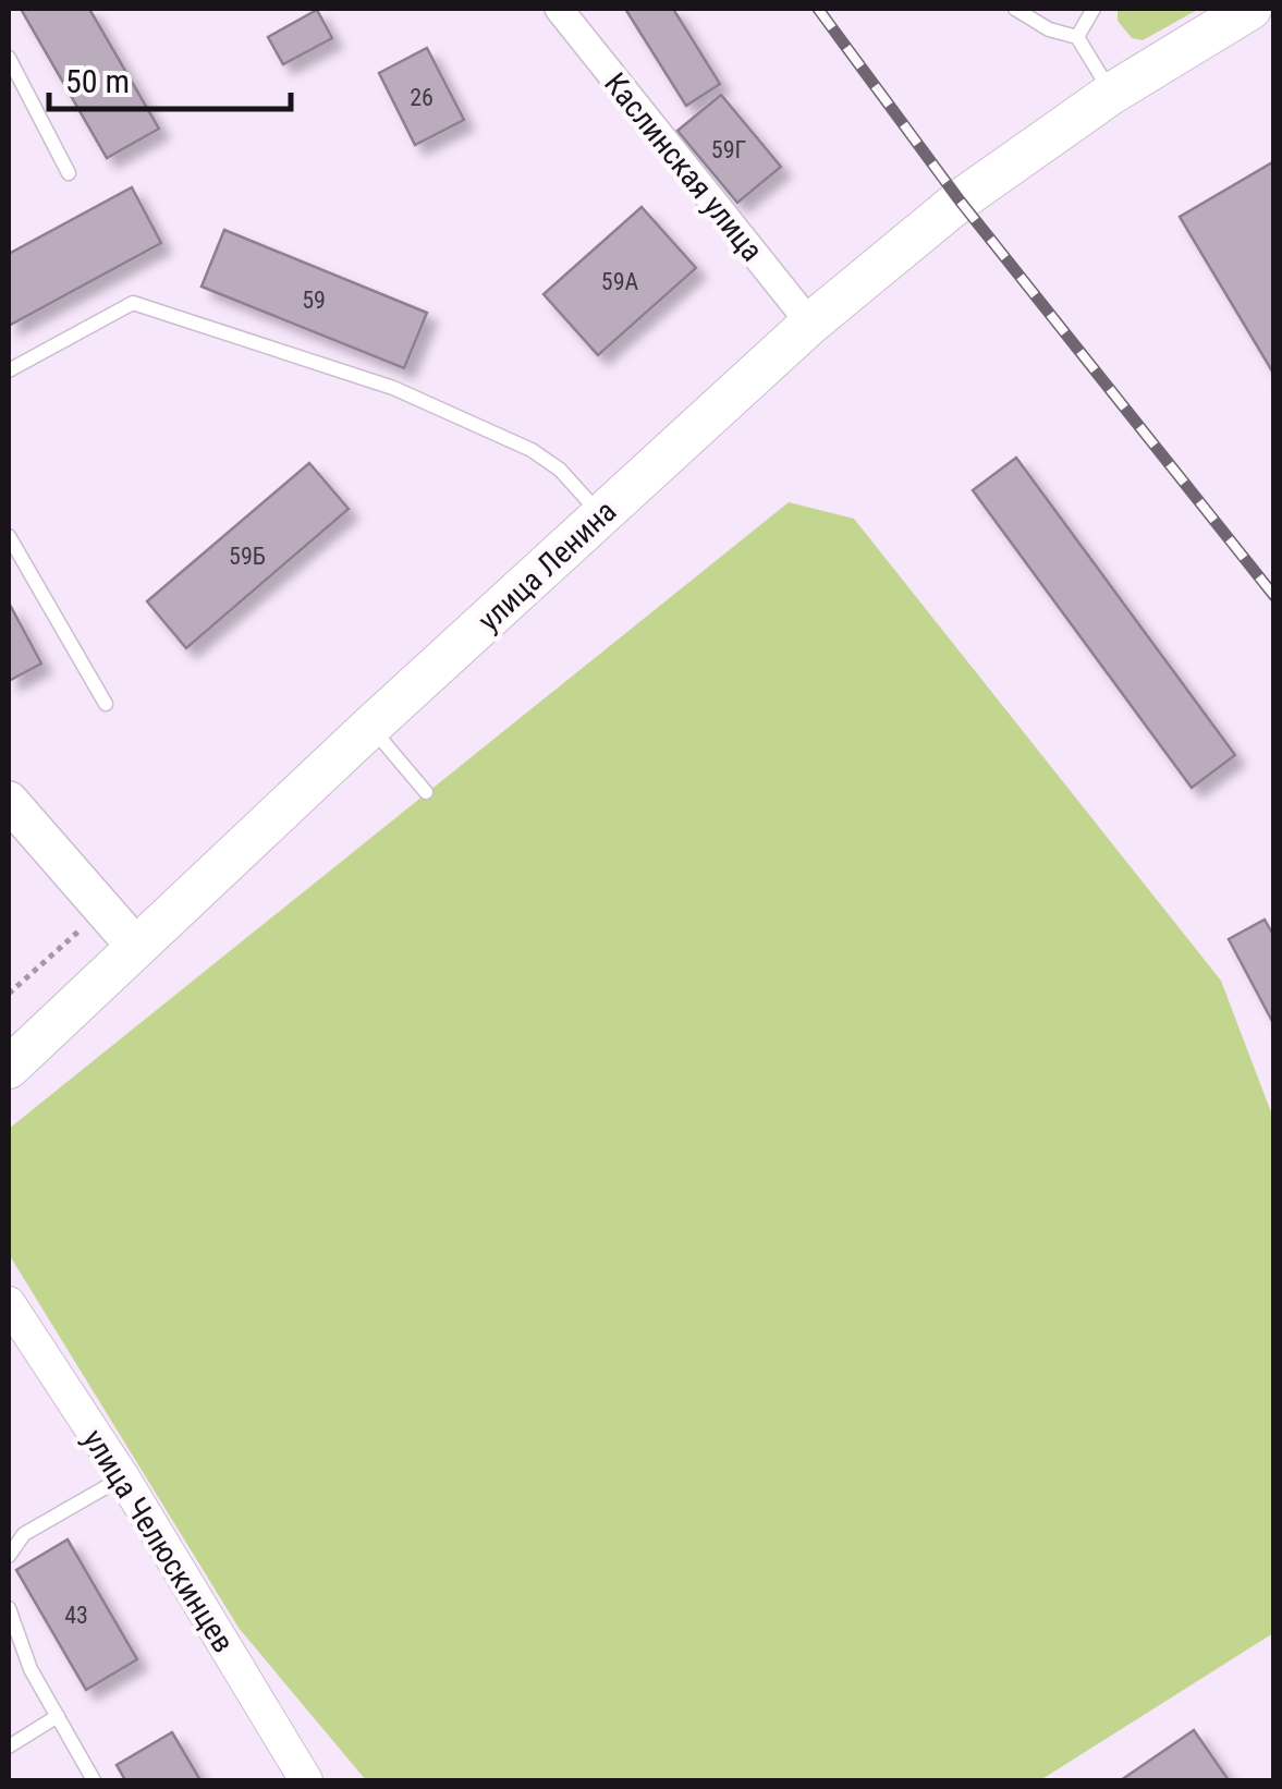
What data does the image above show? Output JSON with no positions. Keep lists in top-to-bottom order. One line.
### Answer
{"streets":{"main road":["улица Ленина"],"street":["Каслинская улица","улица Челюскинцев"]},"crossings":[["Каслинская улица","улица Ленина"]],"house_numbers":["26","59Г","59А","59","59Б","43"],"scale_bar":"50 m"}
